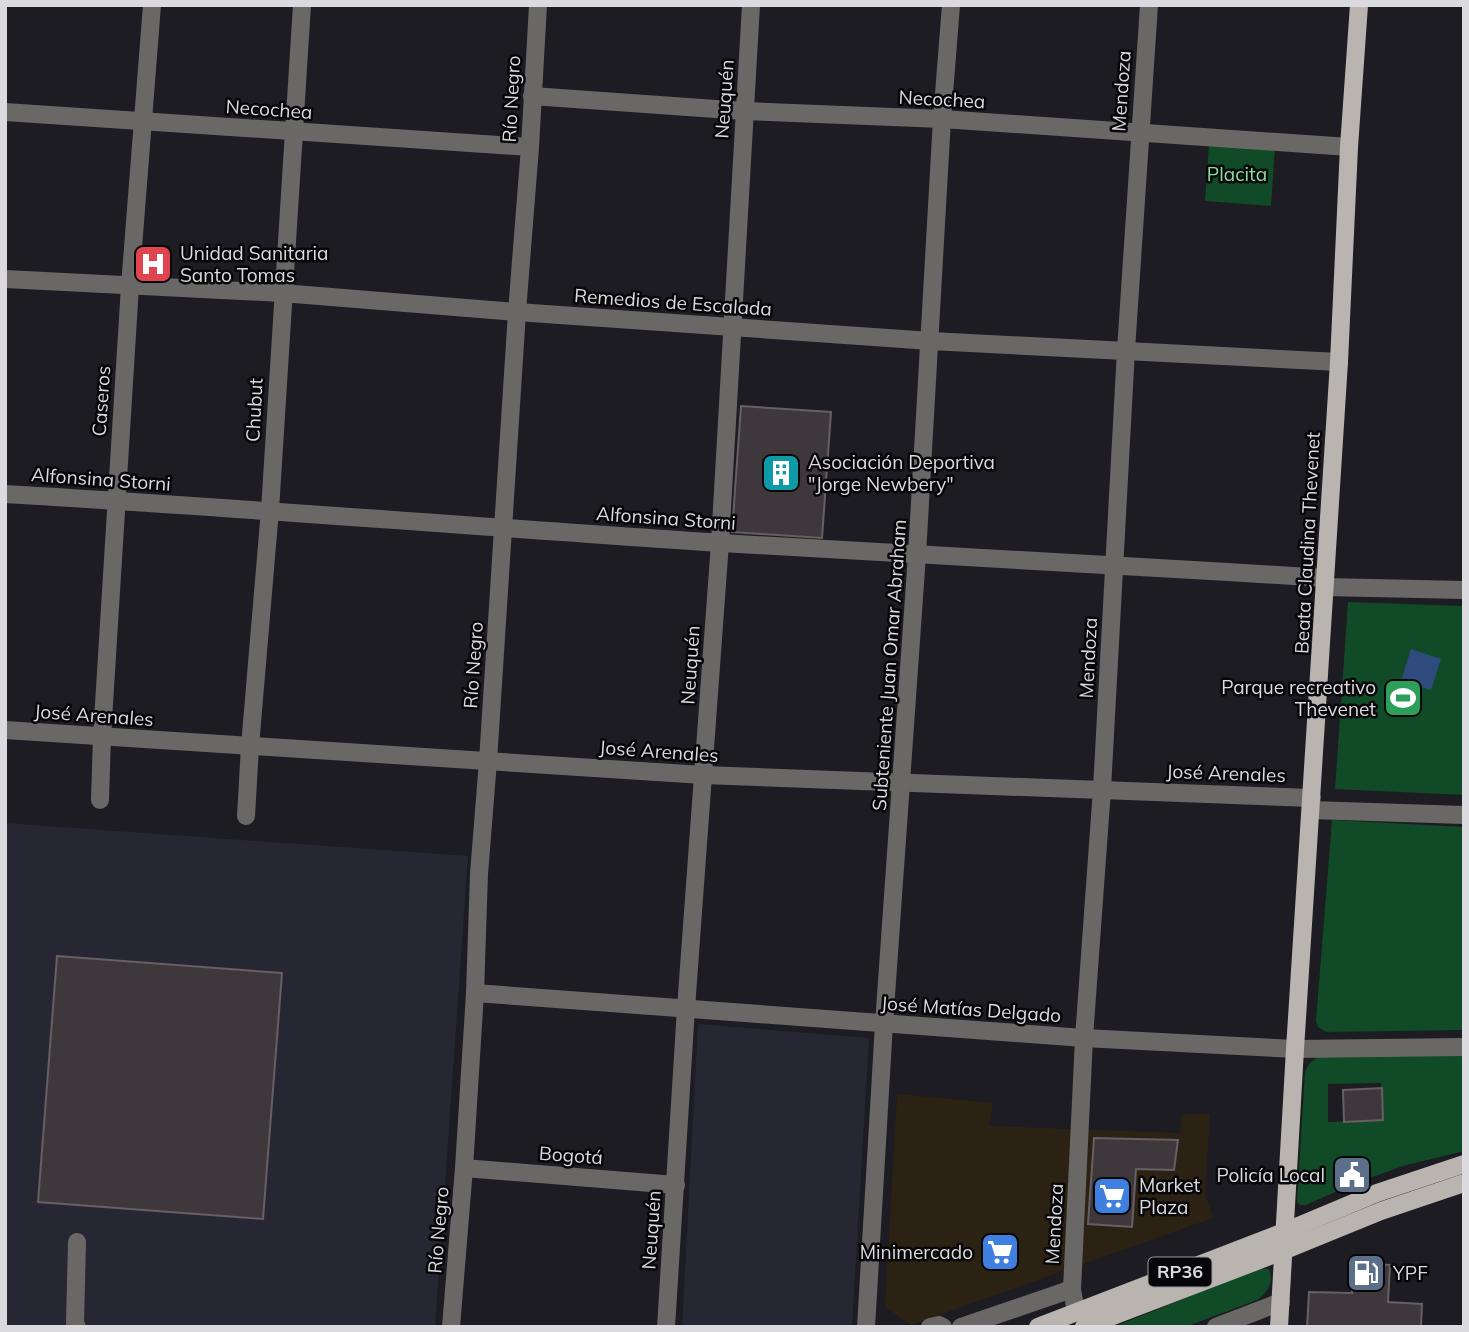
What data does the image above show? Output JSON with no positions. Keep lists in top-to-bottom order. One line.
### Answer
{"streets":{"main road":["Beata Claudina Thevenet","RP36"],"street":["Mendoza","Río Negro","Neuquén","Necochea","Remedios de Escalada","Caseros","Chubut","Alfonsina Storni","Subteniente Juan Omar Abraham","José Arenales","José Matías Delgado","Bogotá"]},"crossings":[["Mendoza","Necochea"],["Mendoza","Remedios de Escalada"],["Mendoza","Alfonsina Storni"],["Mendoza","José Arenales"],["Mendoza","José Matías Delgado"],["Mendoza","RP36"],["Río Negro","Necochea"],["Río Negro","Remedios de Escalada"],["Río Negro","Alfonsina Storni"],["Río Negro","José Arenales"],["Río Negro","José Matías Delgado"],["Río Negro","Bogotá"],["Neuquén","Necochea"],["Neuquén","Remedios de Escalada"],["Neuquén","Alfonsina Storni"],["Neuquén","José Arenales"],["Neuquén","José Matías Delgado"],["Neuquén","Bogotá"],["Necochea","Caseros"],["Necochea","Chubut"],["Necochea","Beata Claudina Thevenet"],["Necochea","Subteniente Juan Omar Abraham"],["Remedios de Escalada","Caseros"],["Remedios de Escalada","Chubut"],["Remedios de Escalada","Beata Claudina Thevenet"],["Remedios de Escalada","Subteniente Juan Omar Abraham"],["Caseros","Alfonsina Storni"],["Caseros","José Arenales"],["Chubut","Alfonsina Storni"],["Chubut","José Arenales"],["Alfonsina Storni","Beata Claudina Thevenet"],["Alfonsina Storni","Subteniente Juan Omar Abraham"],["Beata Claudina Thevenet","José Arenales"],["Beata Claudina Thevenet","José Matías Delgado"],["Beata Claudina Thevenet","RP36"],["Subteniente Juan Omar Abraham","José Arenales"],["Subteniente Juan Omar Abraham","José Matías Delgado"]],"parks":["Placita"],"places":{"hospital":["Unidad Sanitaria Santo Tomas"],"building":["Asociación Deportiva \"Jorge Newbery\""],"sports":["Parque recreativo Thevenet"],"public building":["Policía Local"],"supermarket":["Market Plaza","Minimercado"],"fuel station":["YPF"]}}
